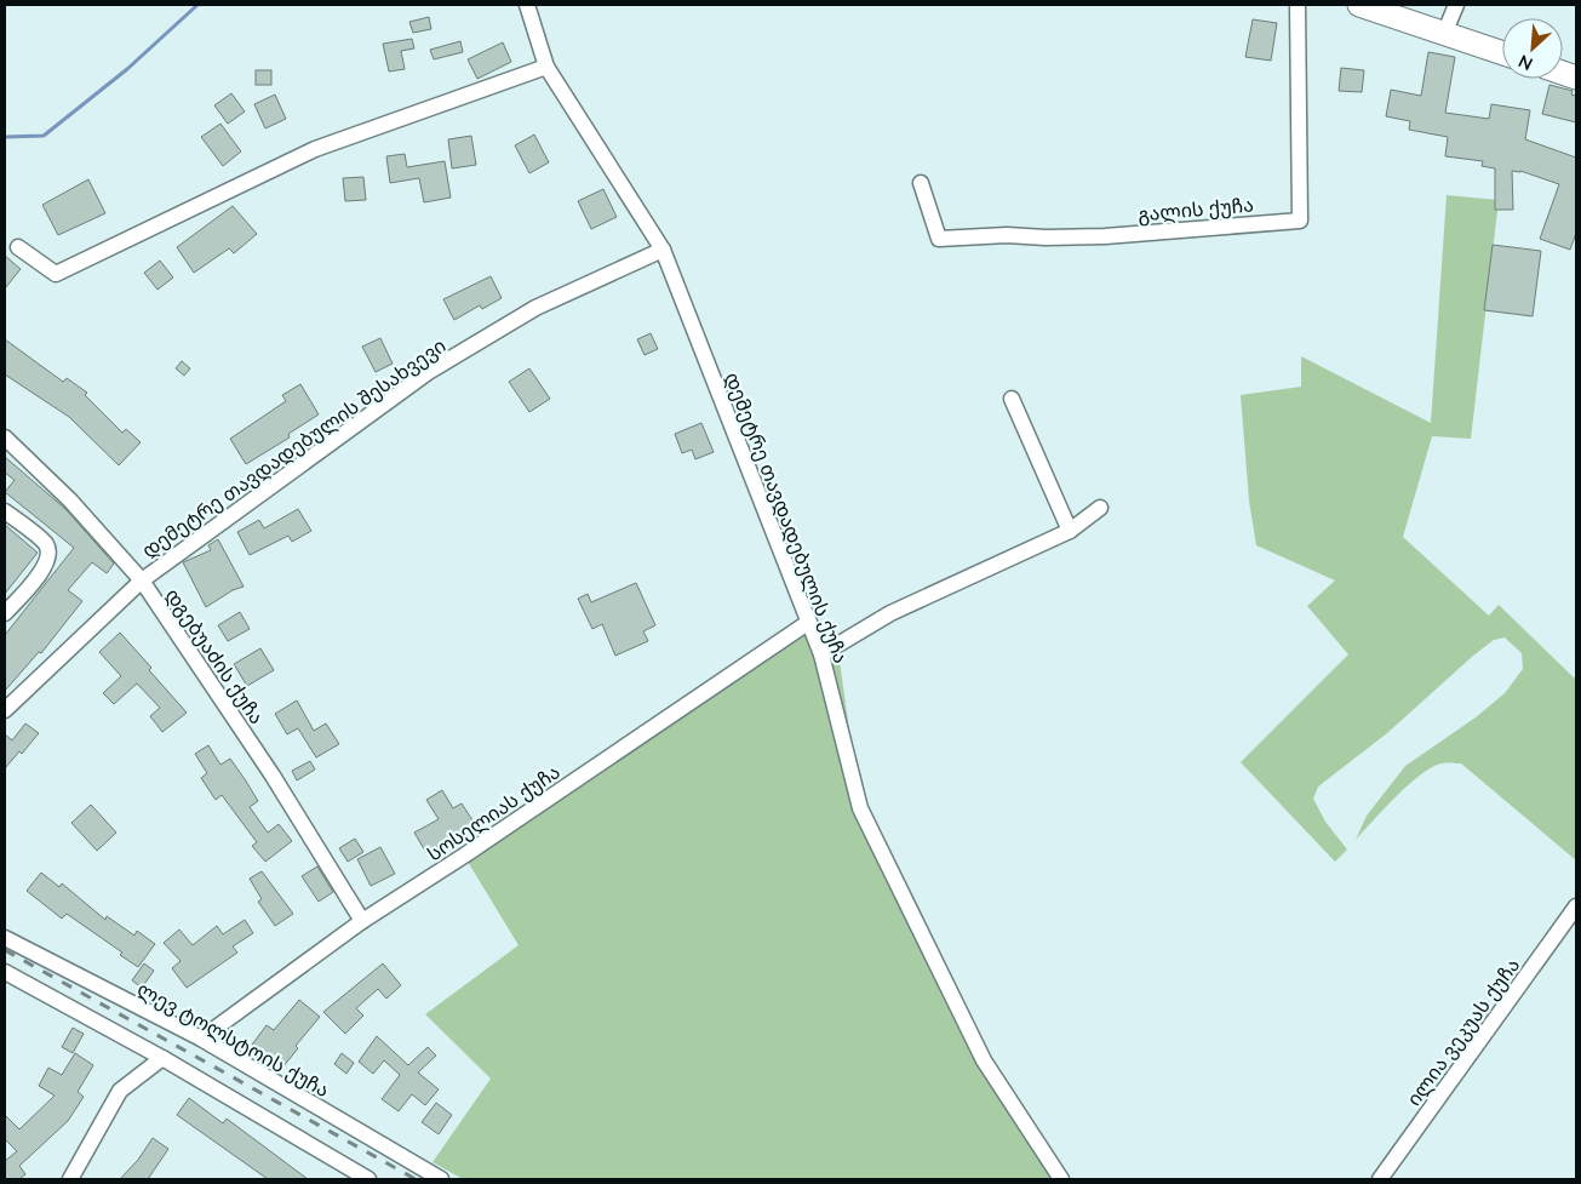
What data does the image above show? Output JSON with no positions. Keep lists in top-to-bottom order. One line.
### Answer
{"streets":{"street":["გალის ქუჩა","დემეტრე თავდადებულის შესახვევი","დემეტრე თავდადებულის ქუჩა","დგებუაძის ქუჩა","სოსელიას ქუჩა","ილია ვეკუას ქუჩა","ლევ ტოლსტოის ქუჩა"]},"crossings":[["დემეტრე თავდადებულის შესახვევი","დემეტრე თავდადებულის ქუჩა"],["დემეტრე თავდადებულის შესახვევი","დგებუაძის ქუჩა"],["დემეტრე თავდადებულის ქუჩა","სოსელიას ქუჩა"],["დგებუაძის ქუჩა","სოსელიას ქუჩა"],["სოსელიას ქუჩა","ლევ ტოლსტოის ქუჩა"]],"north":"bottom left"}
